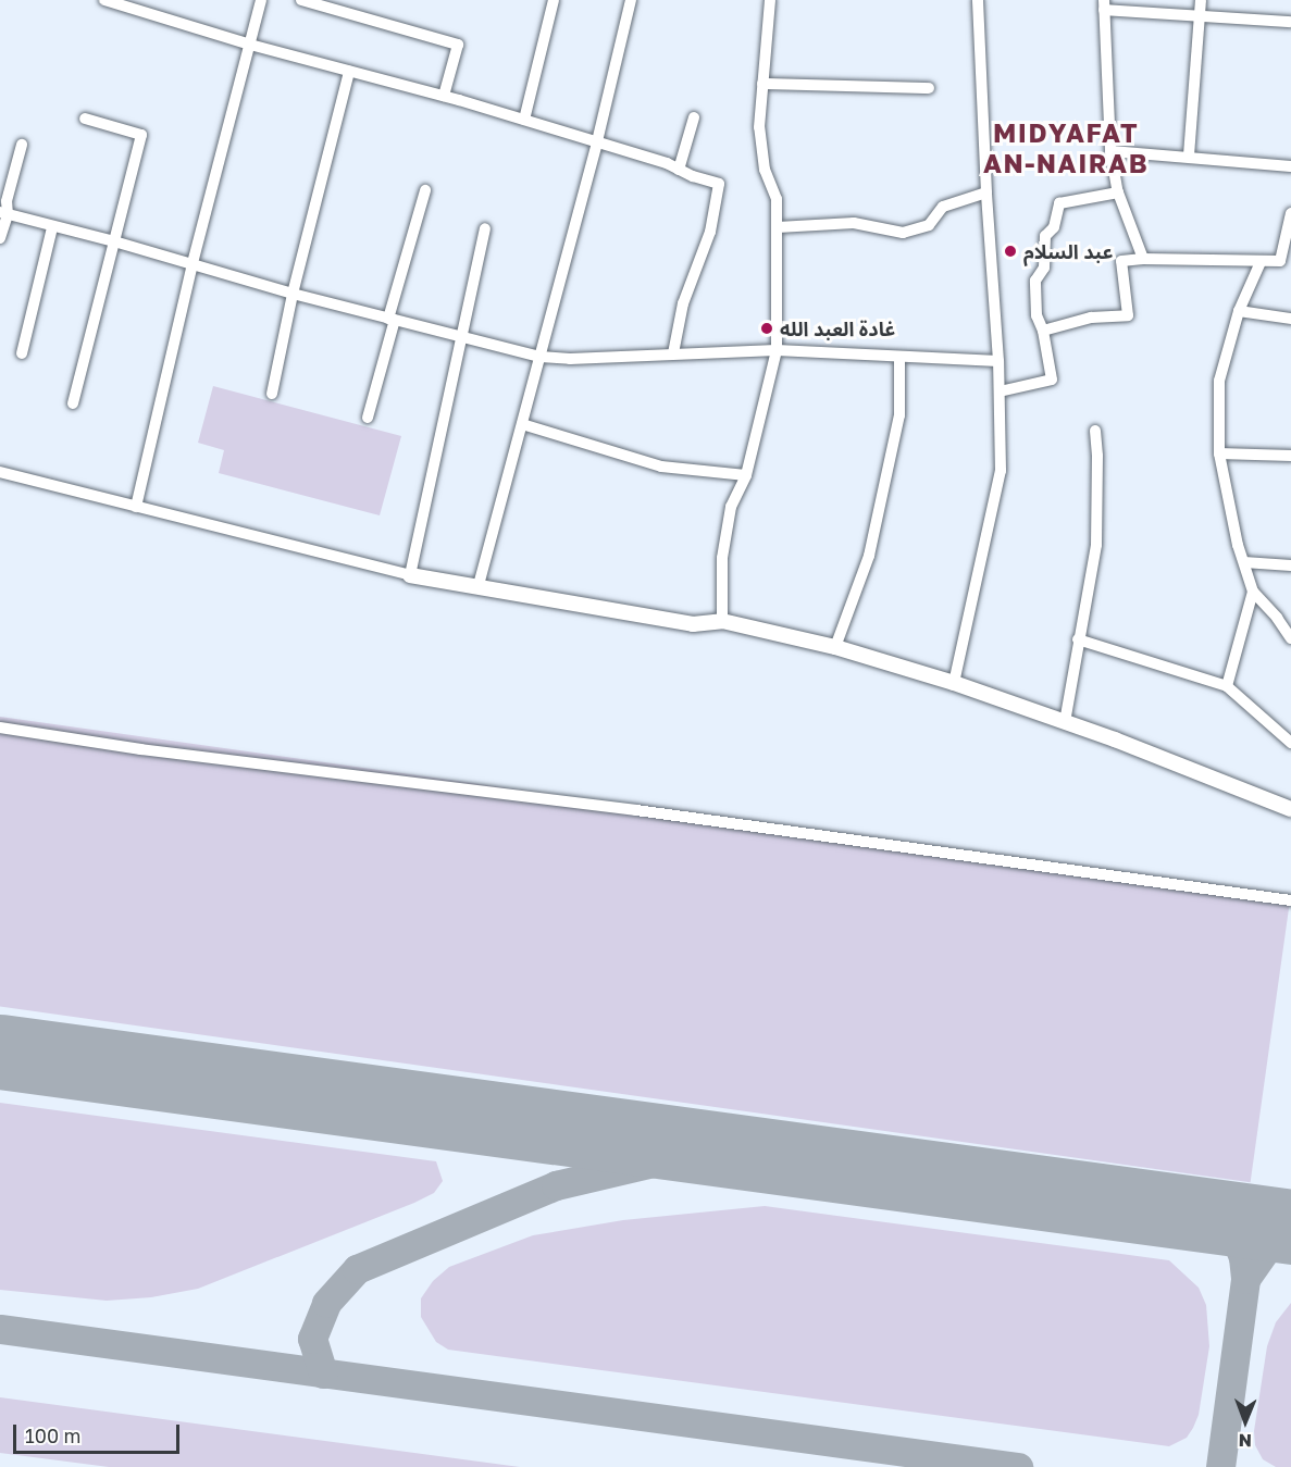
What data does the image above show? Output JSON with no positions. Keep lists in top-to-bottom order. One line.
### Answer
{"districts":["MIDYAFAT AN-NAIRAB"],"places":["عبد السلام","غادة العبد الله"],"scale_bar":"100 m","north":"bottom"}
